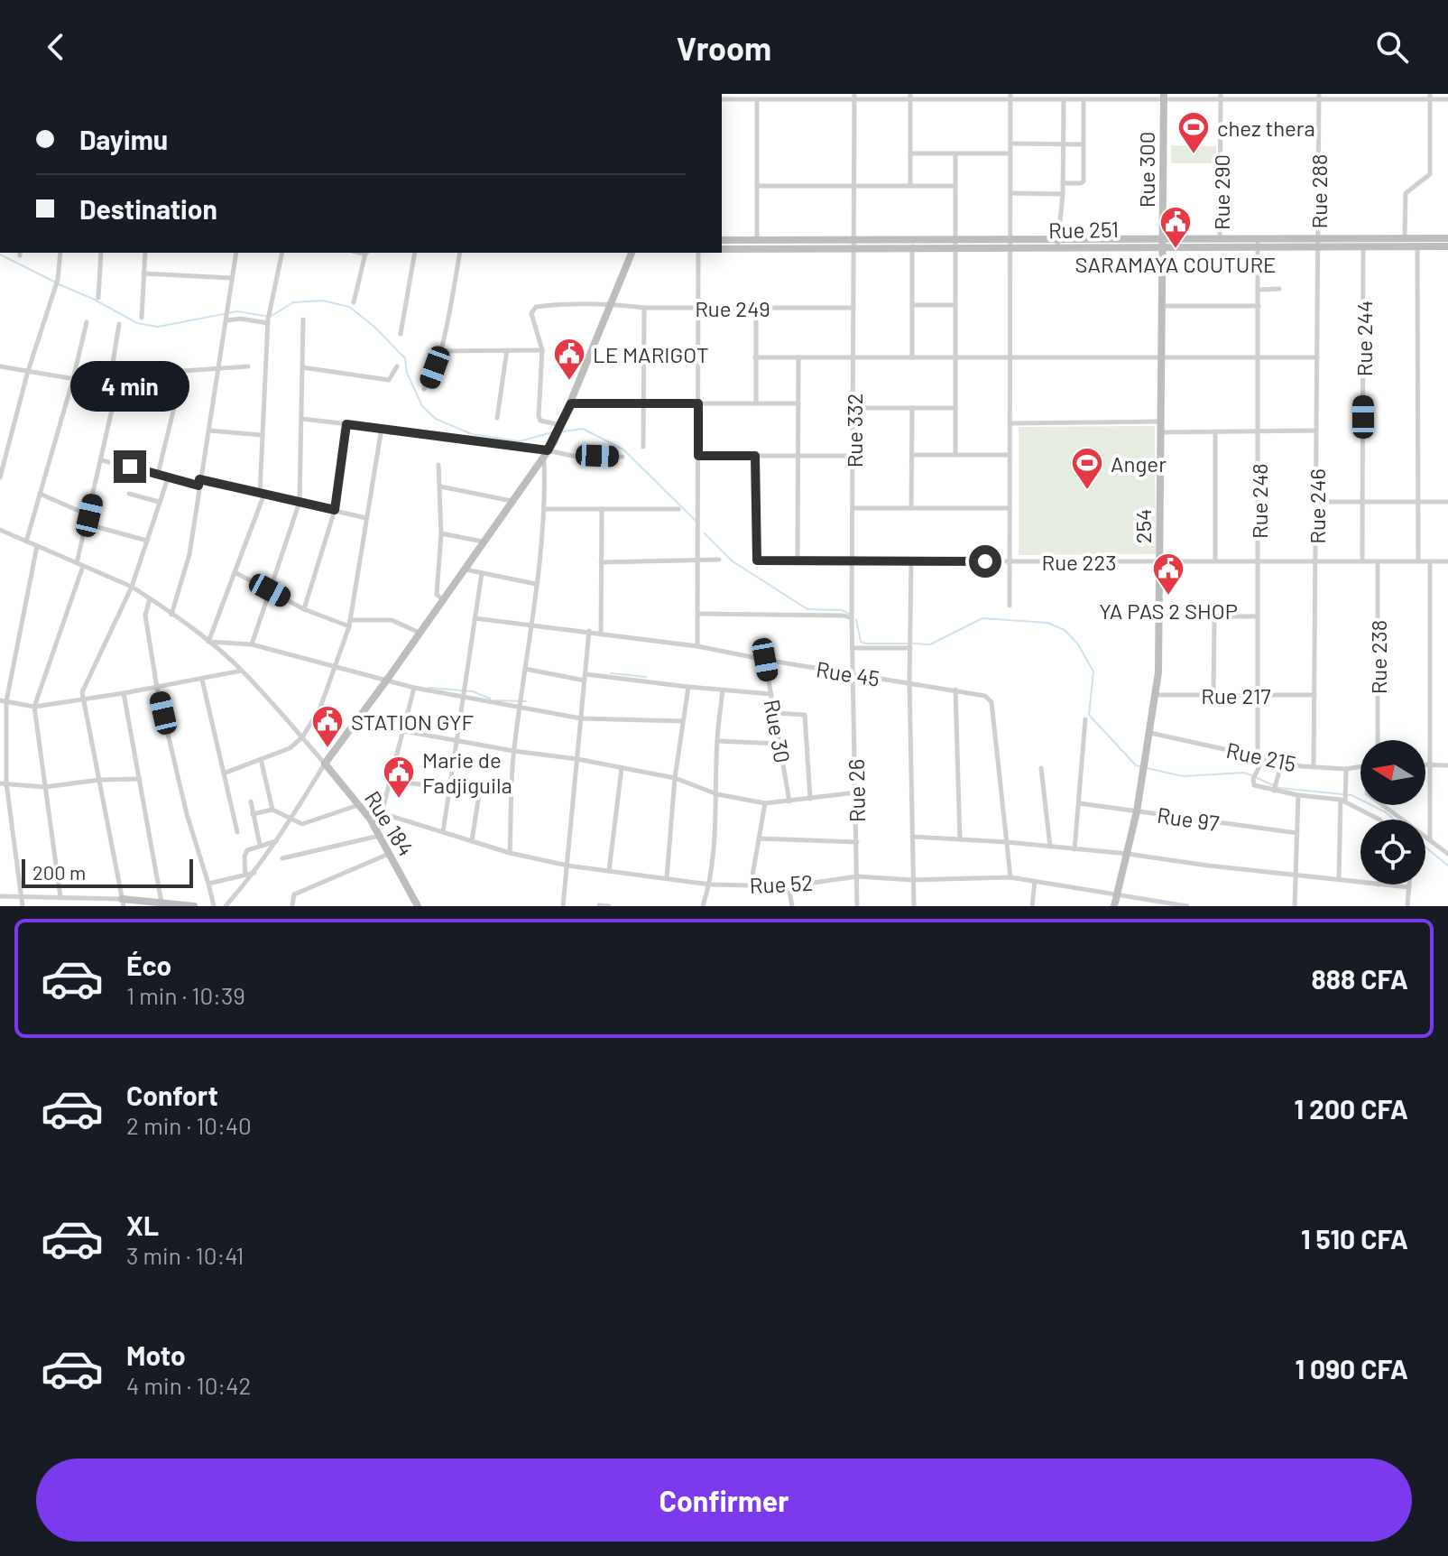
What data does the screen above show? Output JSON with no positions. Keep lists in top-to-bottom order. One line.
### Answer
{"streets":{"main road":["Rue 300","Rue 251","254","Rue 184"],"street":["Rue 288","Rue 290","Rue 249","Rue 244","Rue 332","Rue 248","Rue 246","Rue 223","Rue 238","Rue 45","Rue 217","Rue 30","Rue 215","Rue 26","Rue 97","Rue 52"]},"crossings":[["Rue 300","Rue 251"],["Rue 300","254"],["Rue 288","Rue 251"],["Rue 288","Rue 246"],["Rue 290","Rue 251"],["Rue 251","Rue 244"],["Rue 251","Rue 332"],["Rue 251","Rue 248"],["Rue 251","Rue 246"],["Rue 251","254"],["Rue 249","Rue 332"],["Rue 244","Rue 223"],["Rue 332","Rue 223"],["Rue 332","Rue 45"],["Rue 332","Rue 26"],["Rue 248","Rue 223"],["Rue 248","Rue 217"],["Rue 248","Rue 215"],["Rue 246","Rue 223"],["Rue 246","Rue 217"],["Rue 246","Rue 215"],["254","Rue 223"],["254","Rue 217"],["254","Rue 215"],["254","Rue 97"],["254","Rue 52"],["Rue 223","Rue 238"],["Rue 45","Rue 30"],["Rue 45","Rue 26"],["Rue 26","Rue 52"]],"places":{"sports":["chez thera","Anger"],"public building":["SARAMAYA COUTURE","LE MARIGOT","YA PAS 2 SHOP","STATION GYF","Marie de Fadjiguila"]},"scale_bar":"200 m","north":"left","page":{"header":"Vroom","banner":["Dayimu","Destination"],"bubble":"4 min","scale":"200 m","list":[{"name":"Éco","note":"1 min · 10:39","value":"888 CFA"},{"name":"Confort","note":"2 min · 10:40","value":"1 200 CFA"},{"name":"XL","note":"3 min · 10:41","value":"1 510 CFA"},{"name":"Moto","note":"4 min · 10:42","value":"1 090 CFA"}],"buttons":"Confirmer"}}
